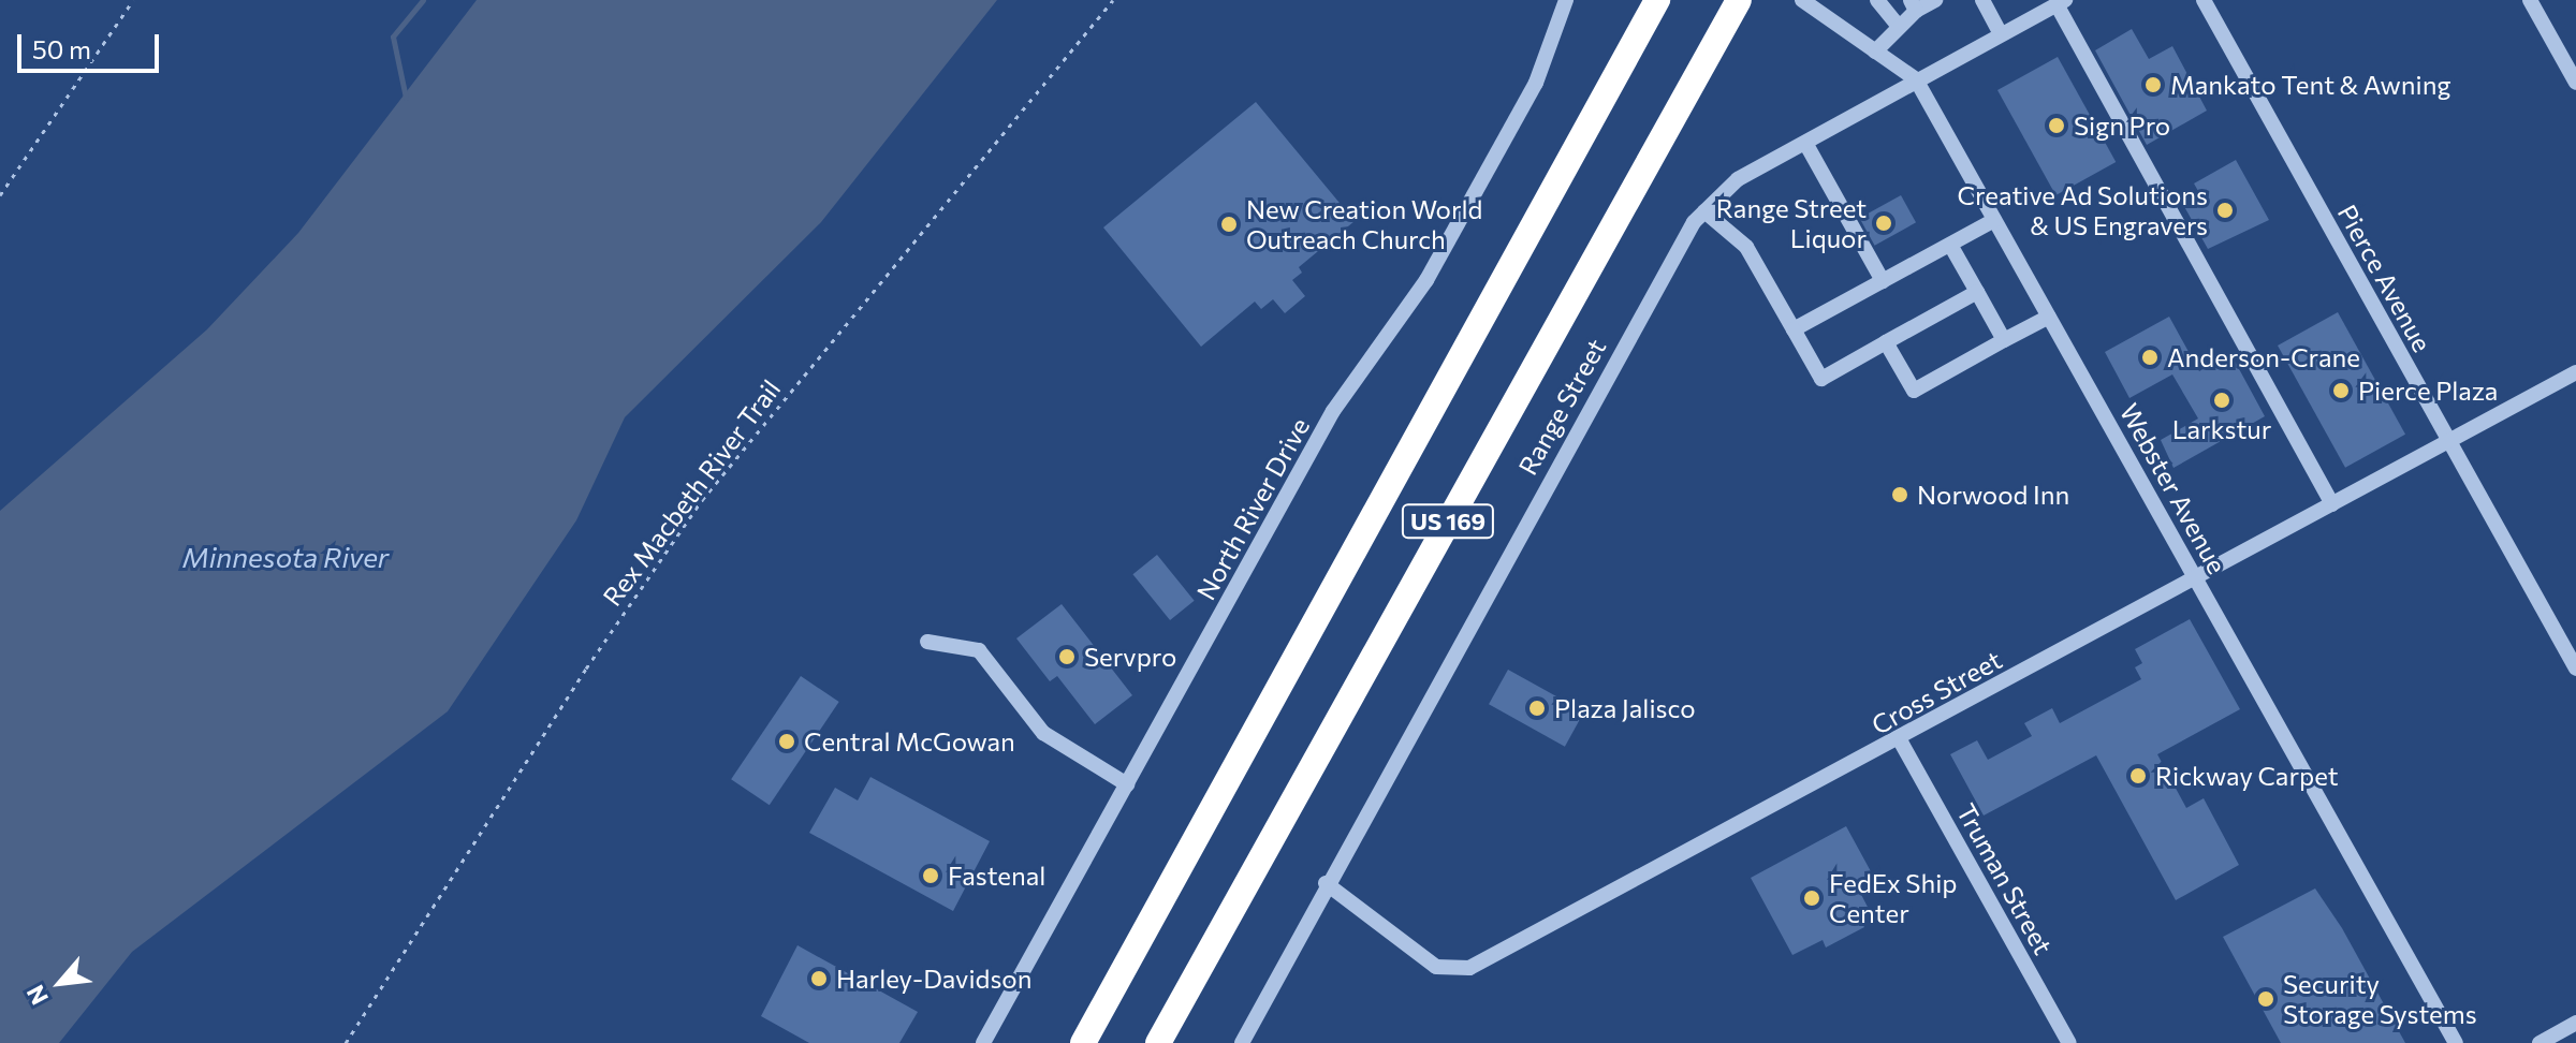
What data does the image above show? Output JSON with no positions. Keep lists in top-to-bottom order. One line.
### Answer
{"streets":{"highway":["US 169"],"street":["Pierce Avenue","Range Street","Webster Avenue","North River Drive","Cross Street","Truman Street"],"path":["Rex Macbeth River Trail"]},"crossings":[["Pierce Avenue","Cross Street"],["Range Street","Webster Avenue"],["Range Street","Cross Street"],["Webster Avenue","Cross Street"],["Cross Street","Truman Street"]],"water":["Minnesota River"],"places":["Mankato Tent & Awning","Sign Pro","Creative Ad Solutions & US Engravers","Range Street Liquor","New Creation World Outreach Church","Anderson-Crane","Pierce Plaza","Larkstur","Norwood Inn","Servpro","Plaza Jalisco","Central McGowan","Rickway Carpet","Fastenal","FedEx Ship Center","Harley-Davidson","Security Storage Systems"],"scale_bar":"50 m","north":"bottom left"}
